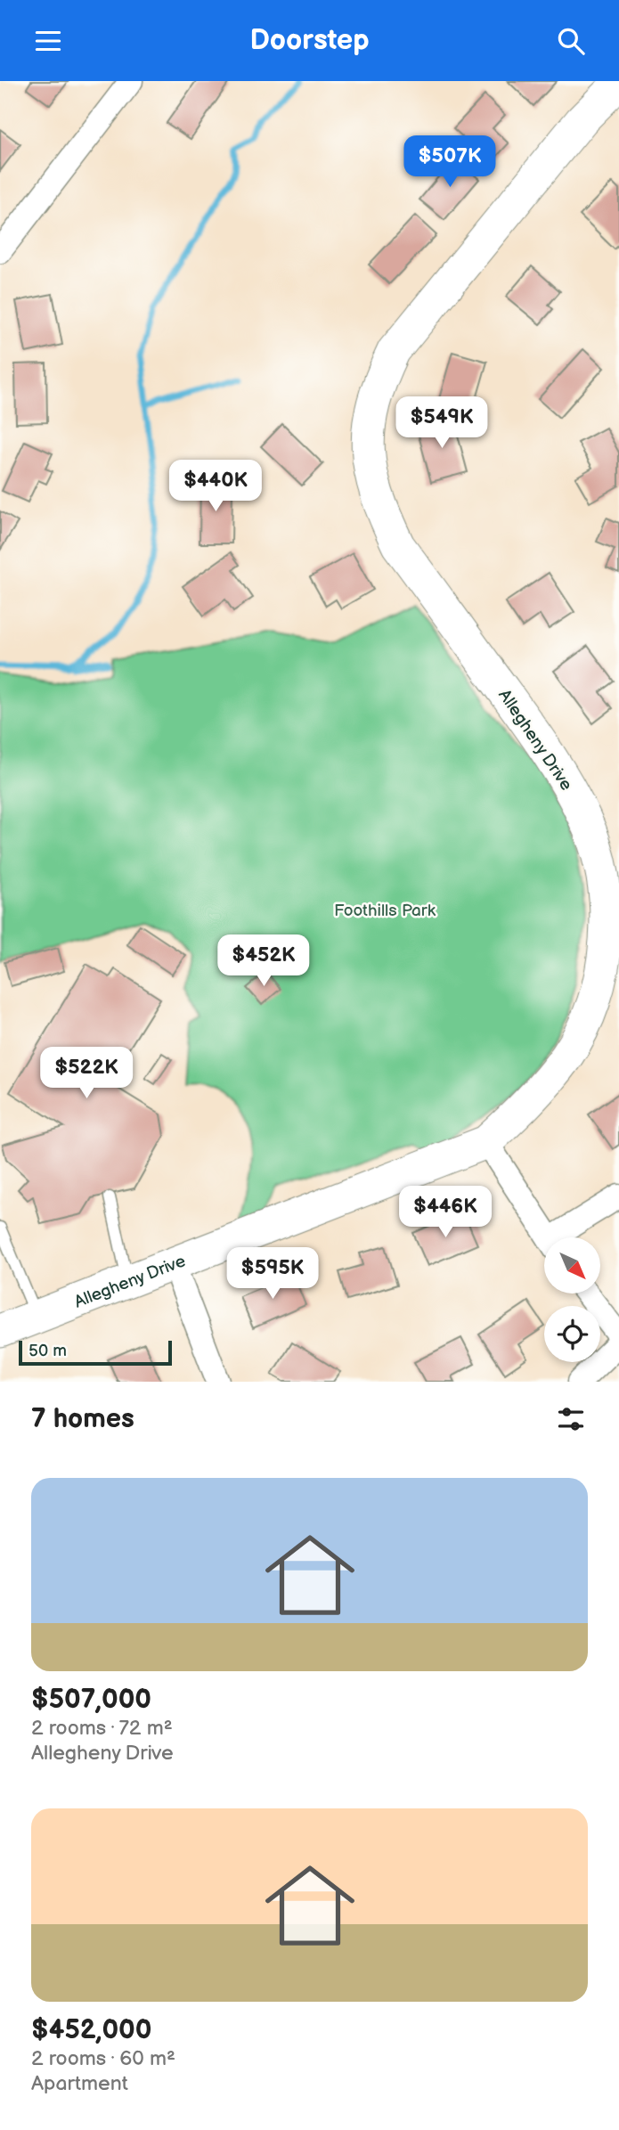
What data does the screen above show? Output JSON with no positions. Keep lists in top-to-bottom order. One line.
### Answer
{"streets":{"street":["Allegheny Drive"]},"parks":["Foothills Park"],"scale_bar":"50 m","north":"bottom right","page":{"header":"Doorstep","price":["$507K","$549K","$440K","$452K","$522K","$446K","$595K"],"scale":"50 m","heading":"7 homes","list":[{"name":"$507,000","note":"2 rooms · 72 m² · Allegheny Drive"},{"name":"$452,000","note":"2 rooms · 60 m² · Apartment"}]}}
